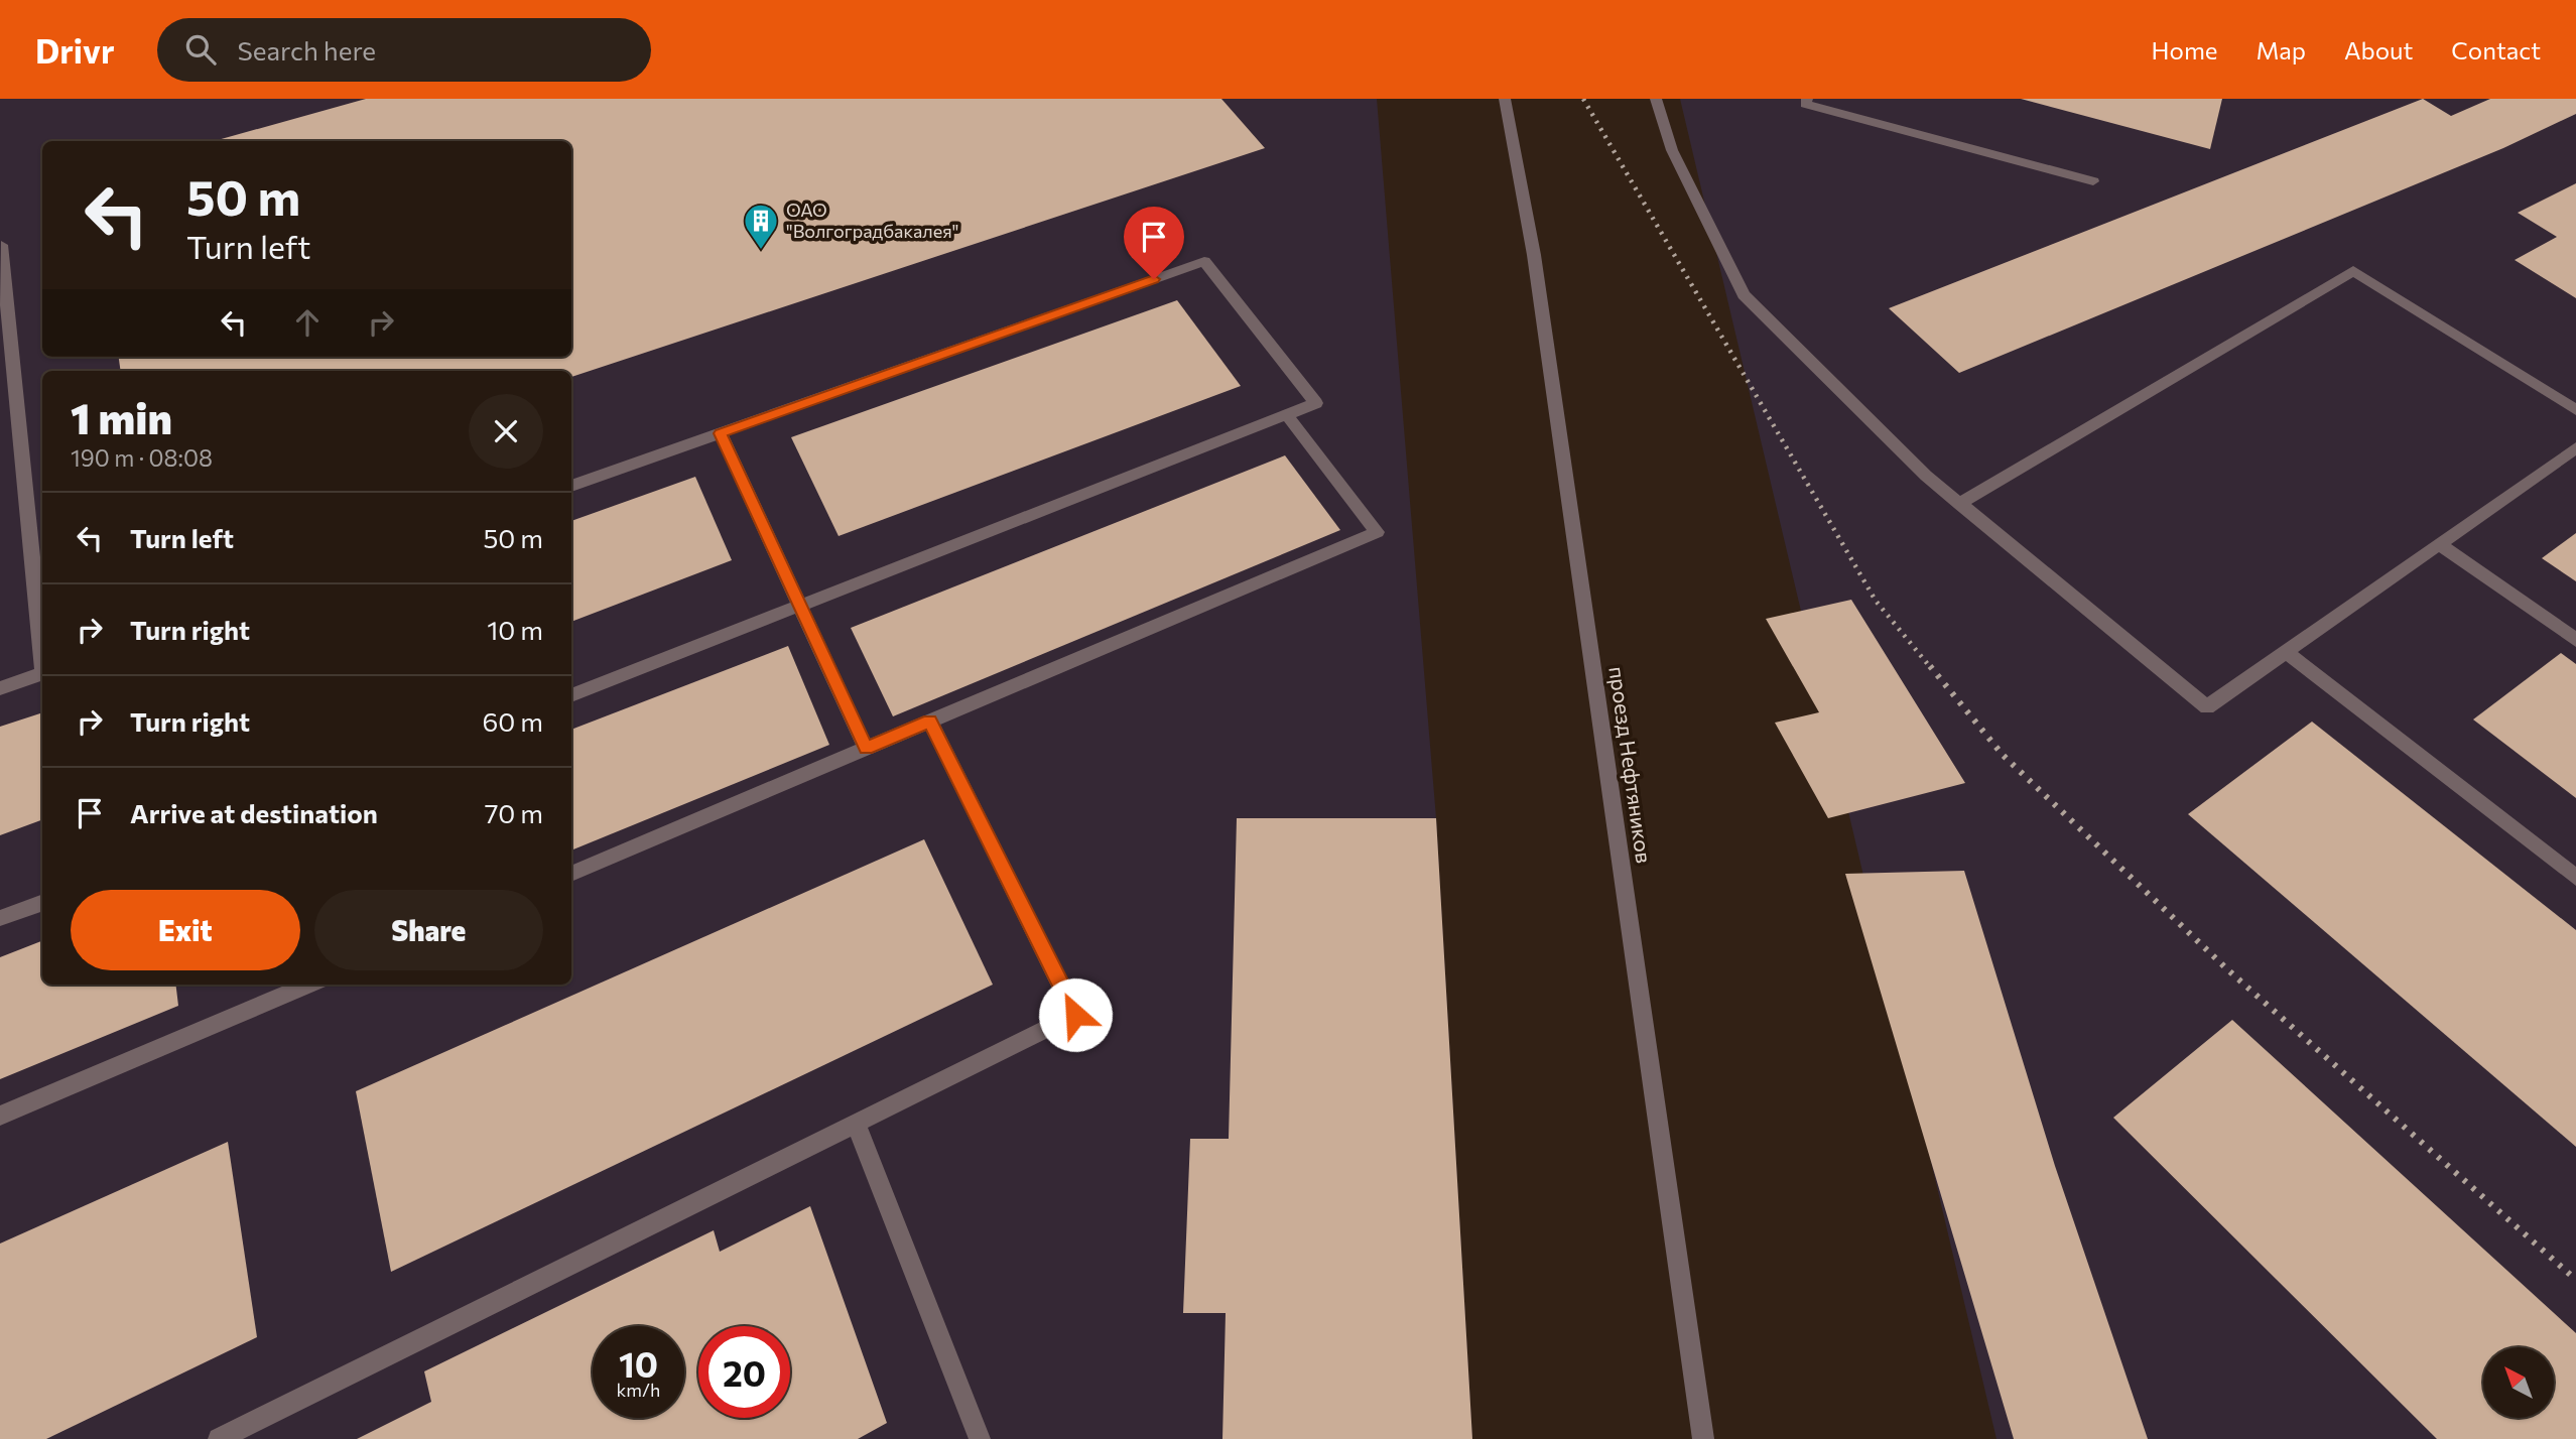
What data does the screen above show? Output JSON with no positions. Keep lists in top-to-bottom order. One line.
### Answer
{"streets":{"street":["проезд Нефтяников"]},"places":{"building":["ОАО \"Волгоградбакалея\""]},"north":"top left","page":{"header":"Drivr","search":"Search here","nav":["Home","Map","About","Contact"],"turn":["50 m","Turn left"],"heading":["1 min","190 m · 08:08"],"list":[{"name":"Turn left","value":"50 m"},{"name":"Turn right","value":"10 m"},{"name":"Turn right","value":"60 m"},{"name":"Arrive at destination","value":"70 m"}],"buttons":["Exit","Share"],"speed":"10 km/h","limit":"20"}}
